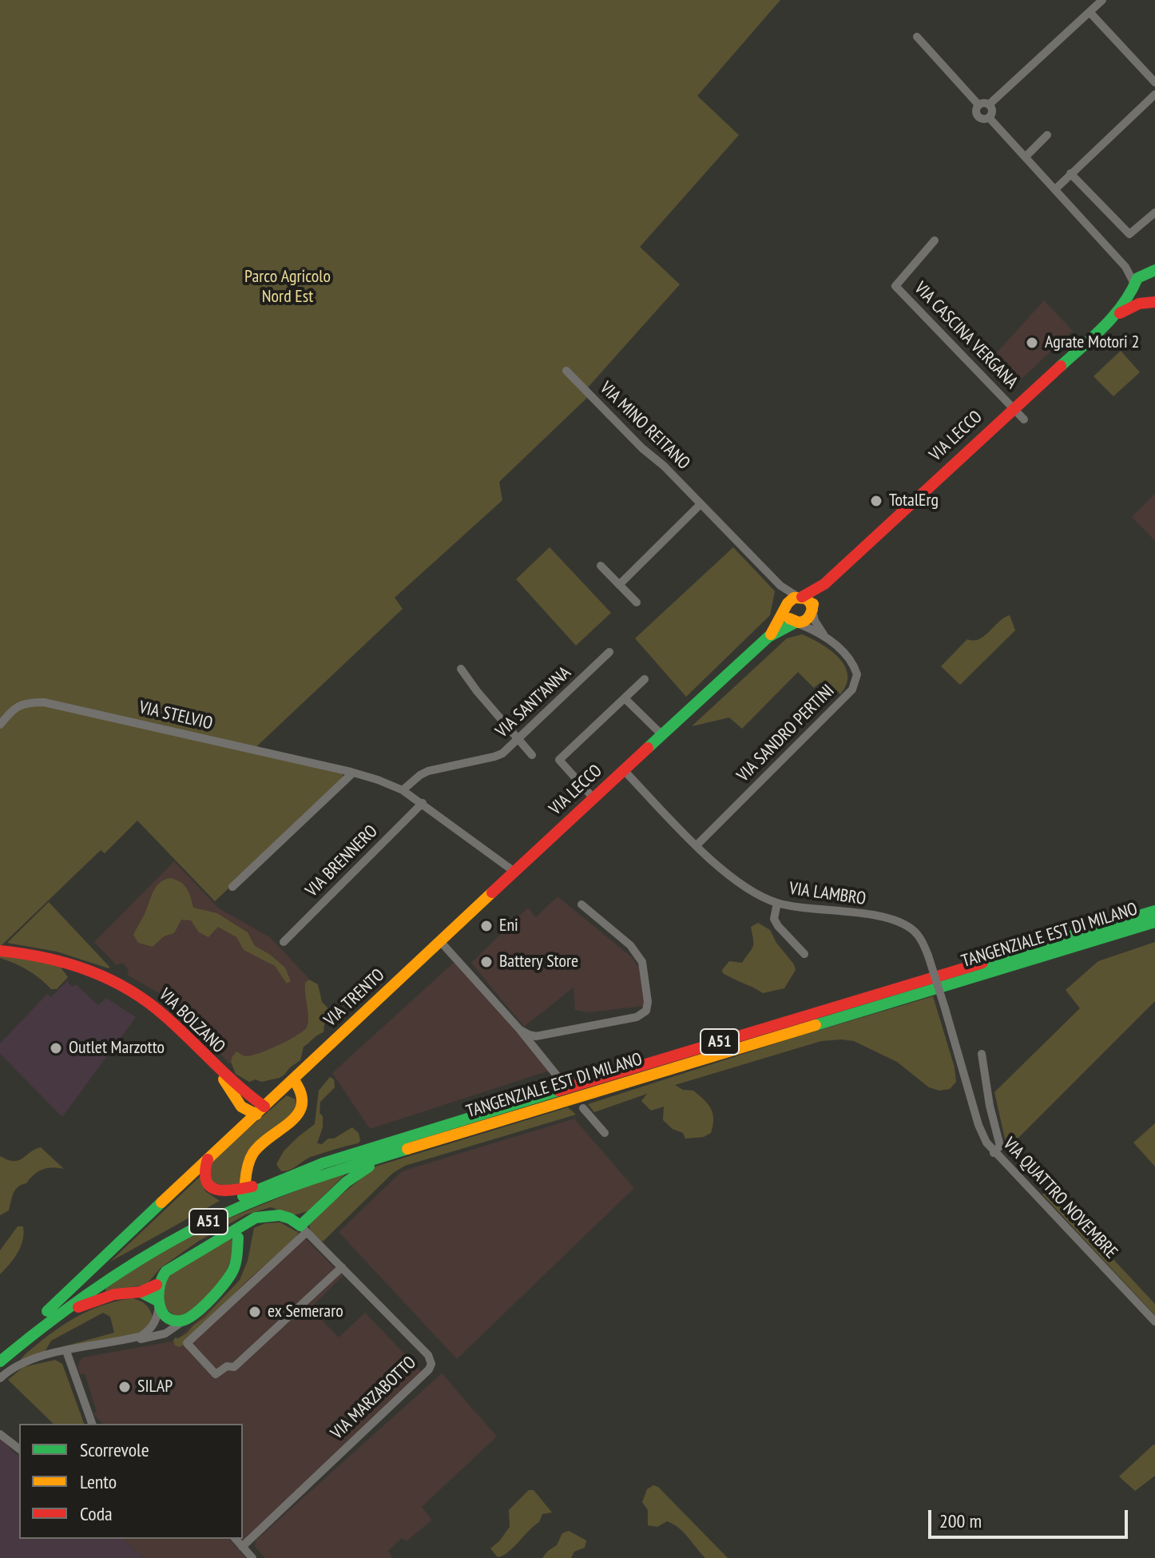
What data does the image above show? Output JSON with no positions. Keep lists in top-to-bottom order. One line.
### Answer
{"streets":{"main road":["VIA LECCO","TANGENZIALE EST DI MILANO","VIA TRENTO","VIA BOLZANO","A51"],"street":["VIA CASCINA VERGANA","VIA MINO REITANO","VIA SANT'ANNA","VIA STELVIO","VIA SANDRO PERTINI","VIA BRENNERO","VIA LAMBRO","VIA QUATTRO NOVEMBRE","VIA MARZABOTTO"]},"crossings":[["VIA CASCINA VERGANA","VIA LECCO"],["VIA MINO REITANO","VIA LECCO"],["VIA LECCO","VIA STELVIO"],["VIA LECCO","VIA LAMBRO"],["VIA LECCO","VIA TRENTO"],["VIA SANT'ANNA","VIA STELVIO"],["VIA STELVIO","VIA BRENNERO"],["VIA STELVIO","VIA TRENTO"],["VIA SANDRO PERTINI","VIA LAMBRO"],["VIA LAMBRO","VIA QUATTRO NOVEMBRE"],["TANGENZIALE EST DI MILANO","VIA TRENTO"],["VIA TRENTO","VIA BOLZANO"]],"parks":["Parco Agricolo Nord Est"],"places":["Agrate Motori 2","TotalErg","Eni","Battery Store","Outlet Marzotto","ex Semeraro","SILAP"],"legend":["Scorrevole","Lento","Coda"],"scale_bar":"200 m"}
